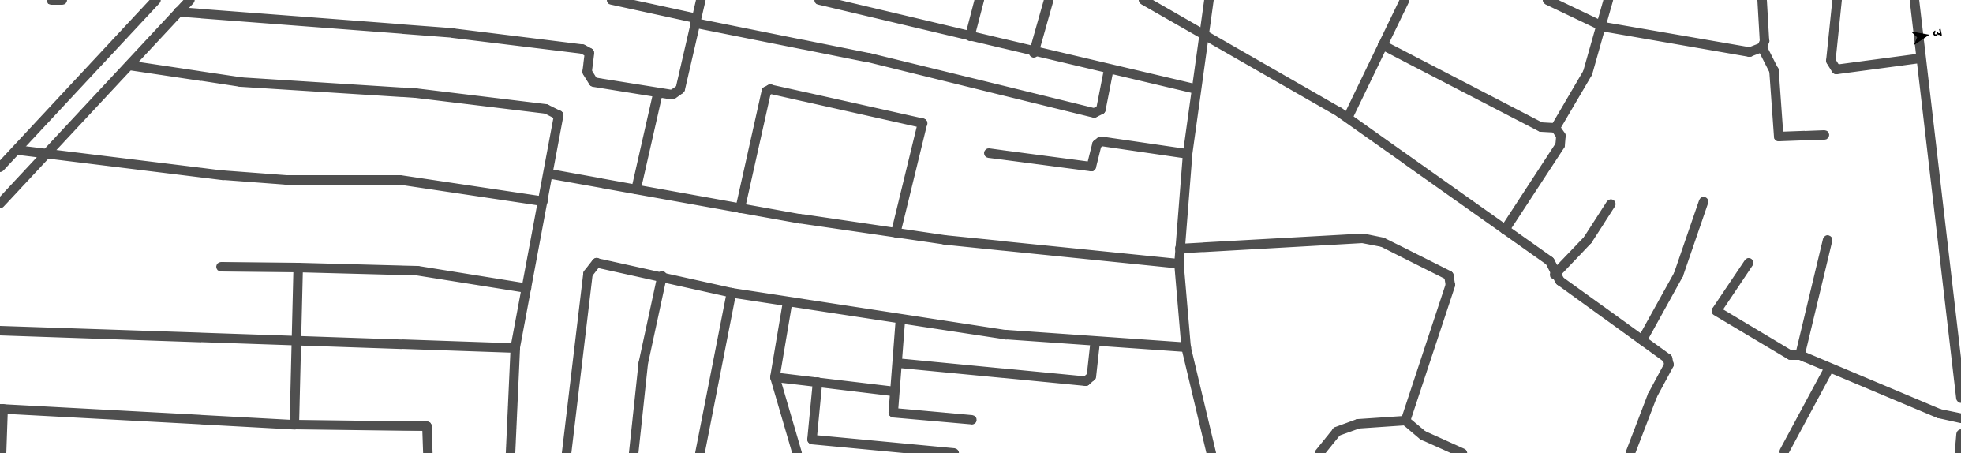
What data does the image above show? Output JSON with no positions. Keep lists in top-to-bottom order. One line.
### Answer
{"north":"right"}
